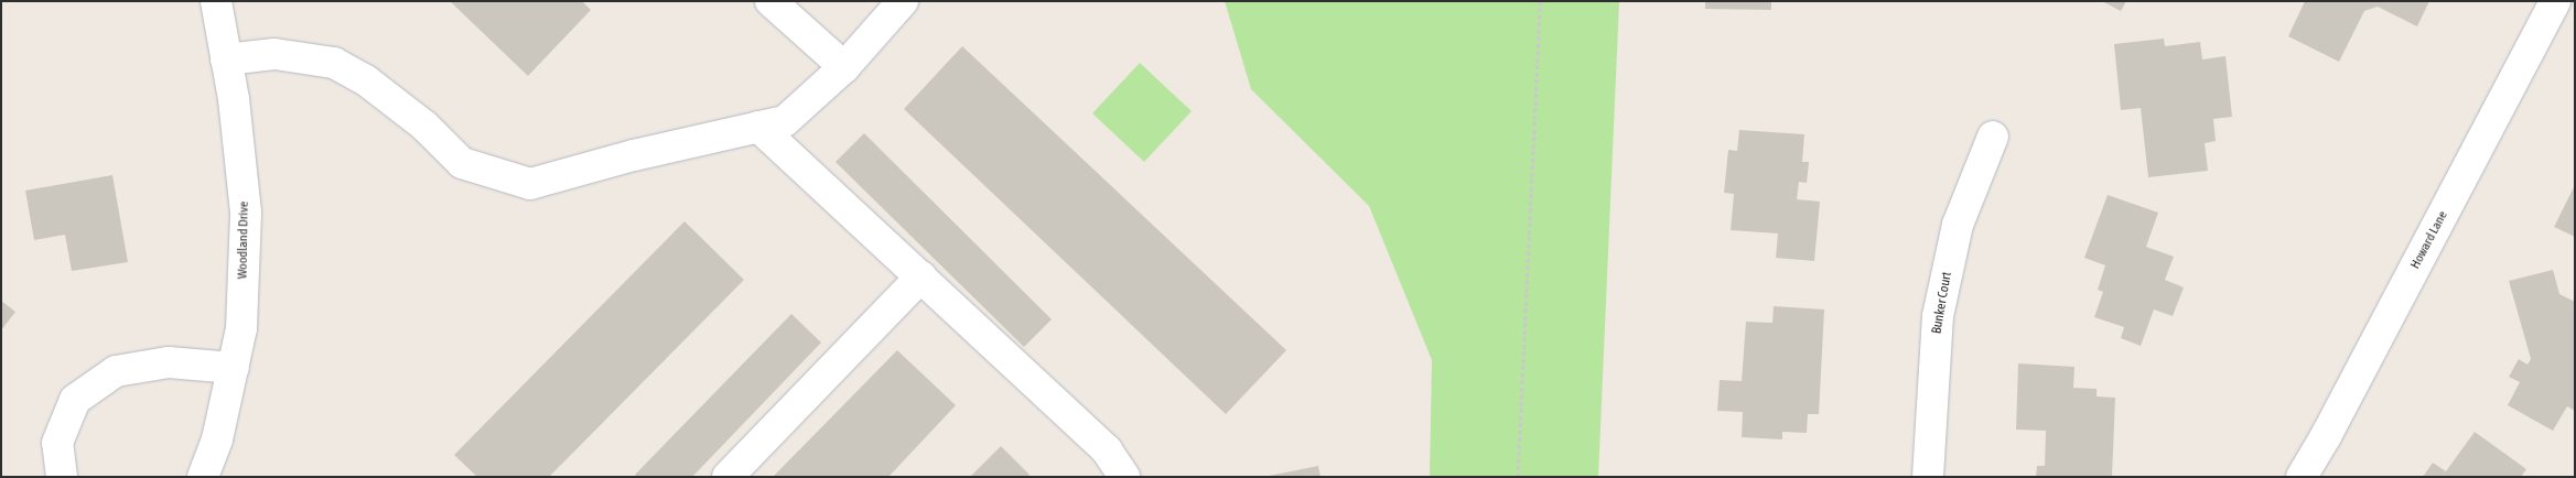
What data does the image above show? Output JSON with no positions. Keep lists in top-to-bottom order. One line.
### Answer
{"streets":{"street":["Woodland Drive","Howard Lane","Bunker Court"]}}
